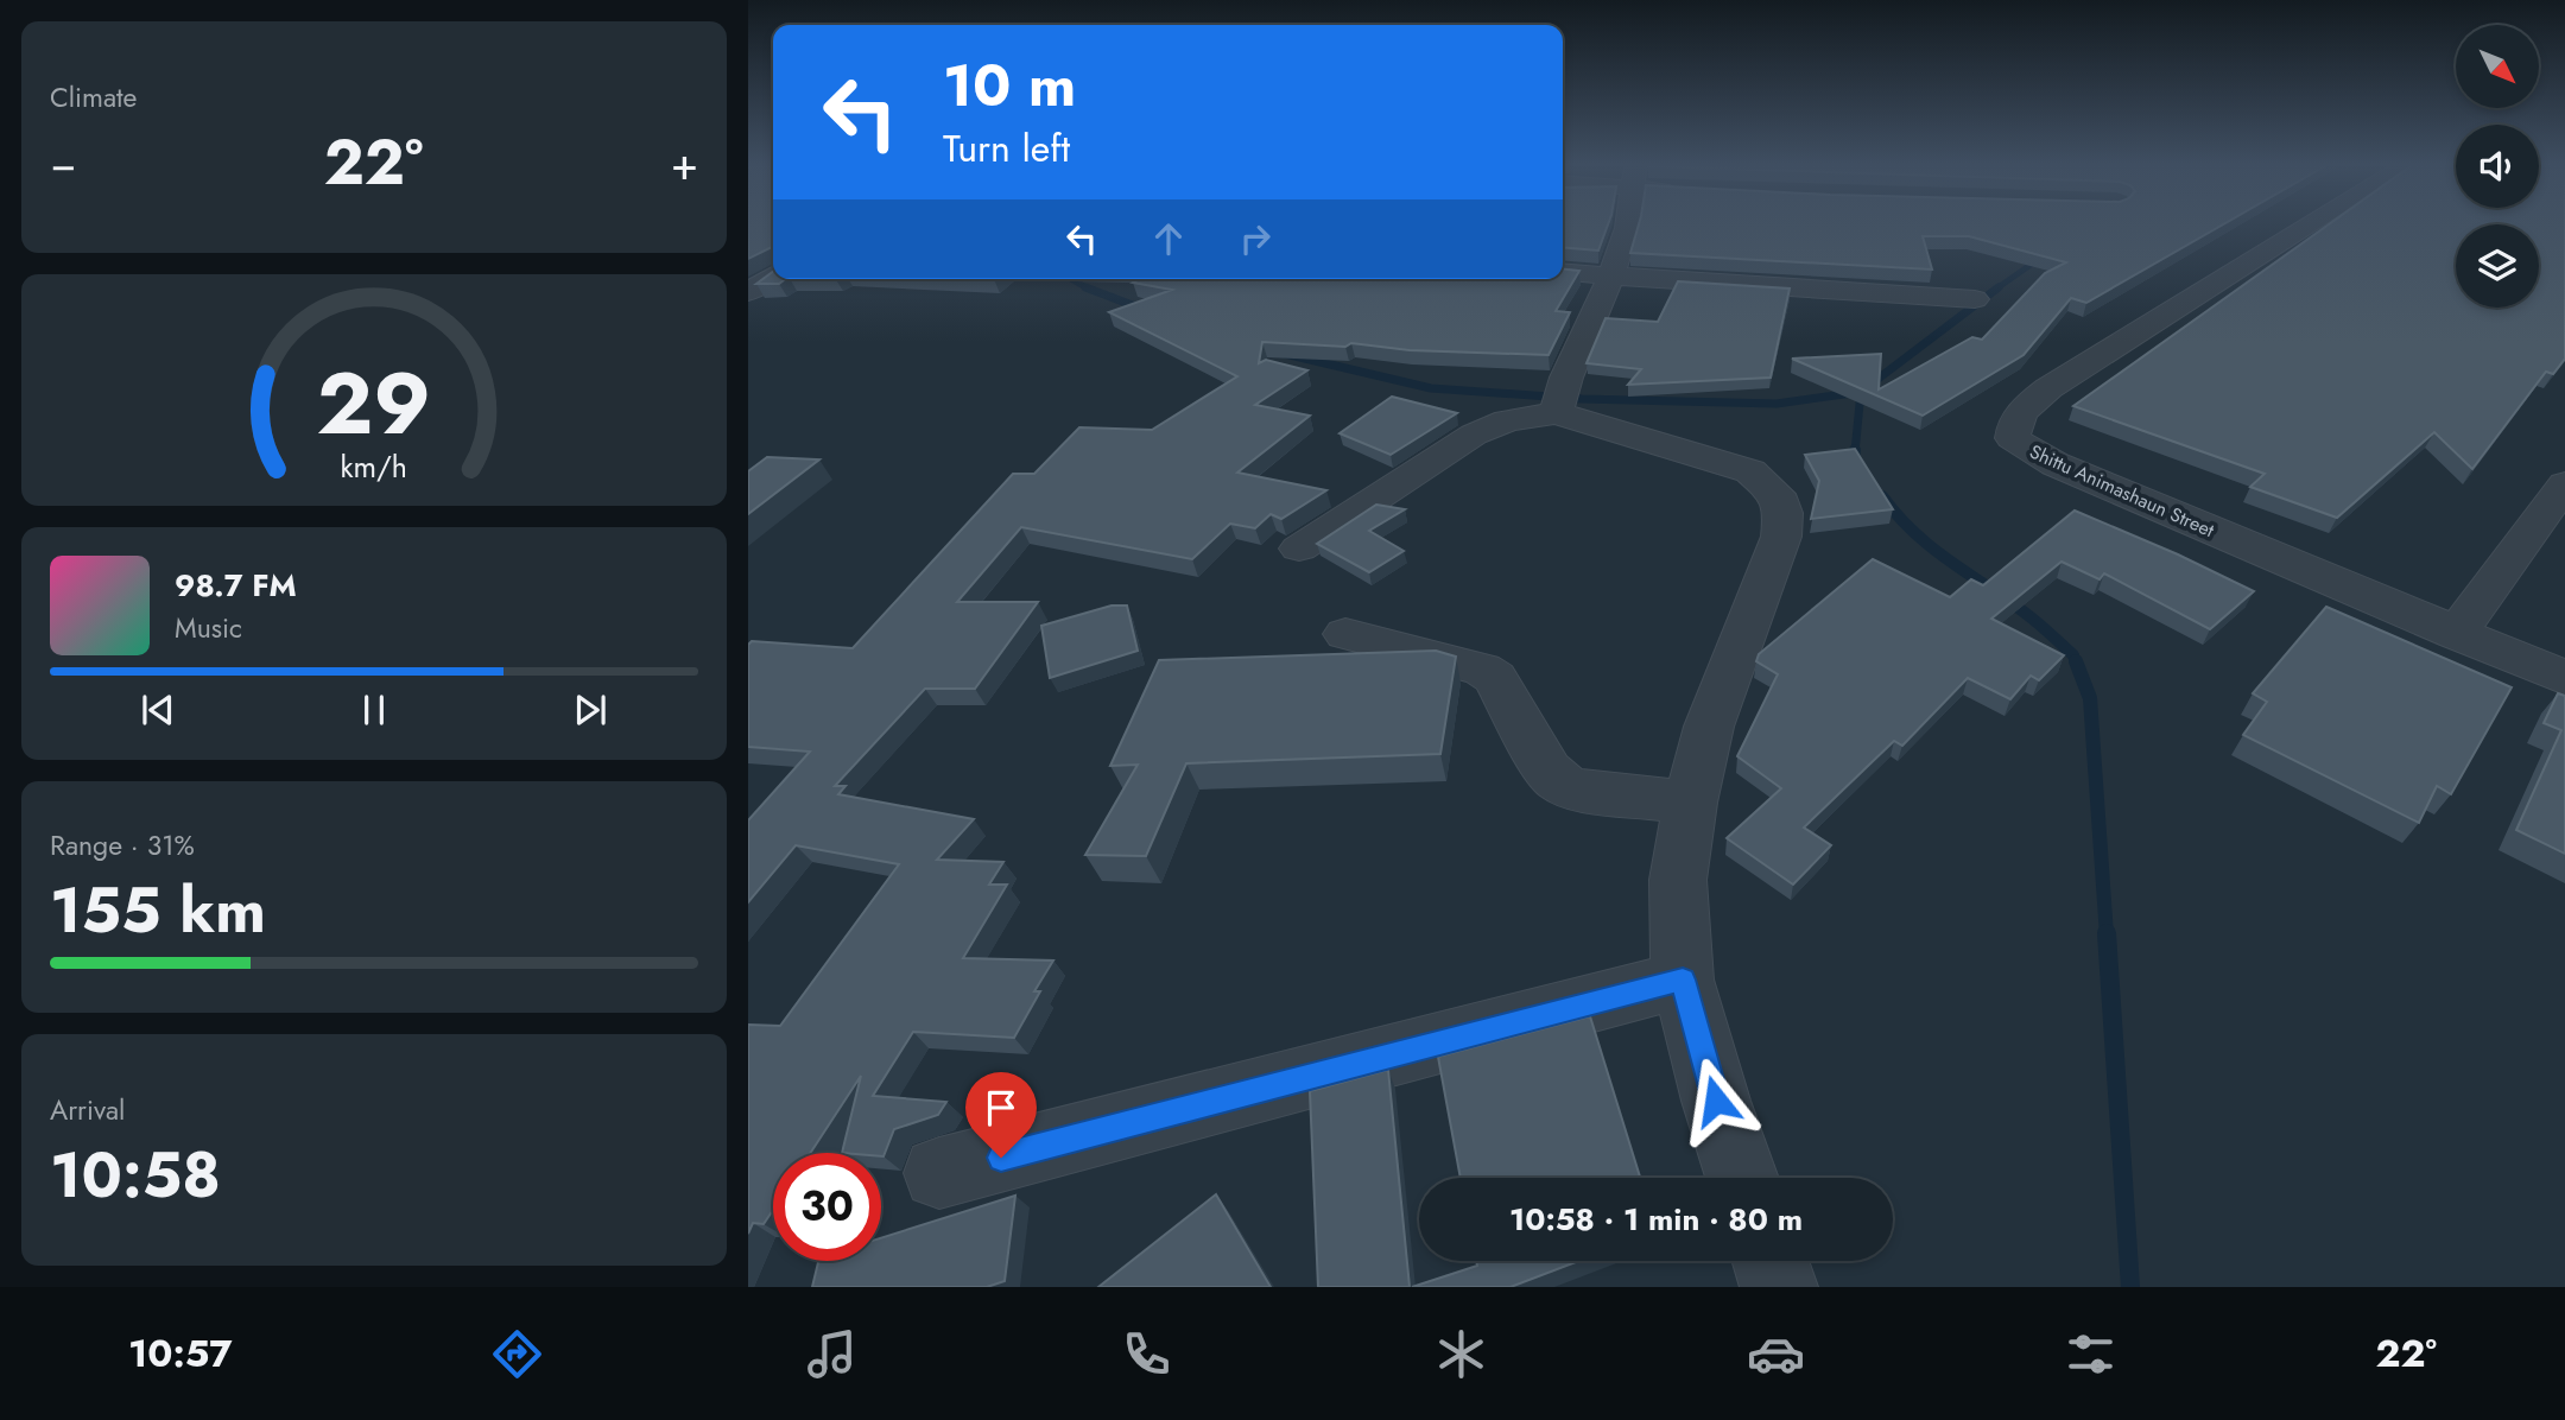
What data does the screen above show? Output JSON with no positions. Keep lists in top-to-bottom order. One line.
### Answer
{"streets":{"street":["Shittu Animashaun Street"]},"north":"bottom right","page":{"tile":["Climate",["Range · 31%","155 km"],["Arrival","10:58"]],"turn":["10 m","Turn left"],"heat":["−","22°","+"],"song":["98.7 FM","Music"],"limit":"30","trip":"10:58 · 1 min · 80 m","tabs":["10:57","22°"],"gauge":["29","km/h"]}}
